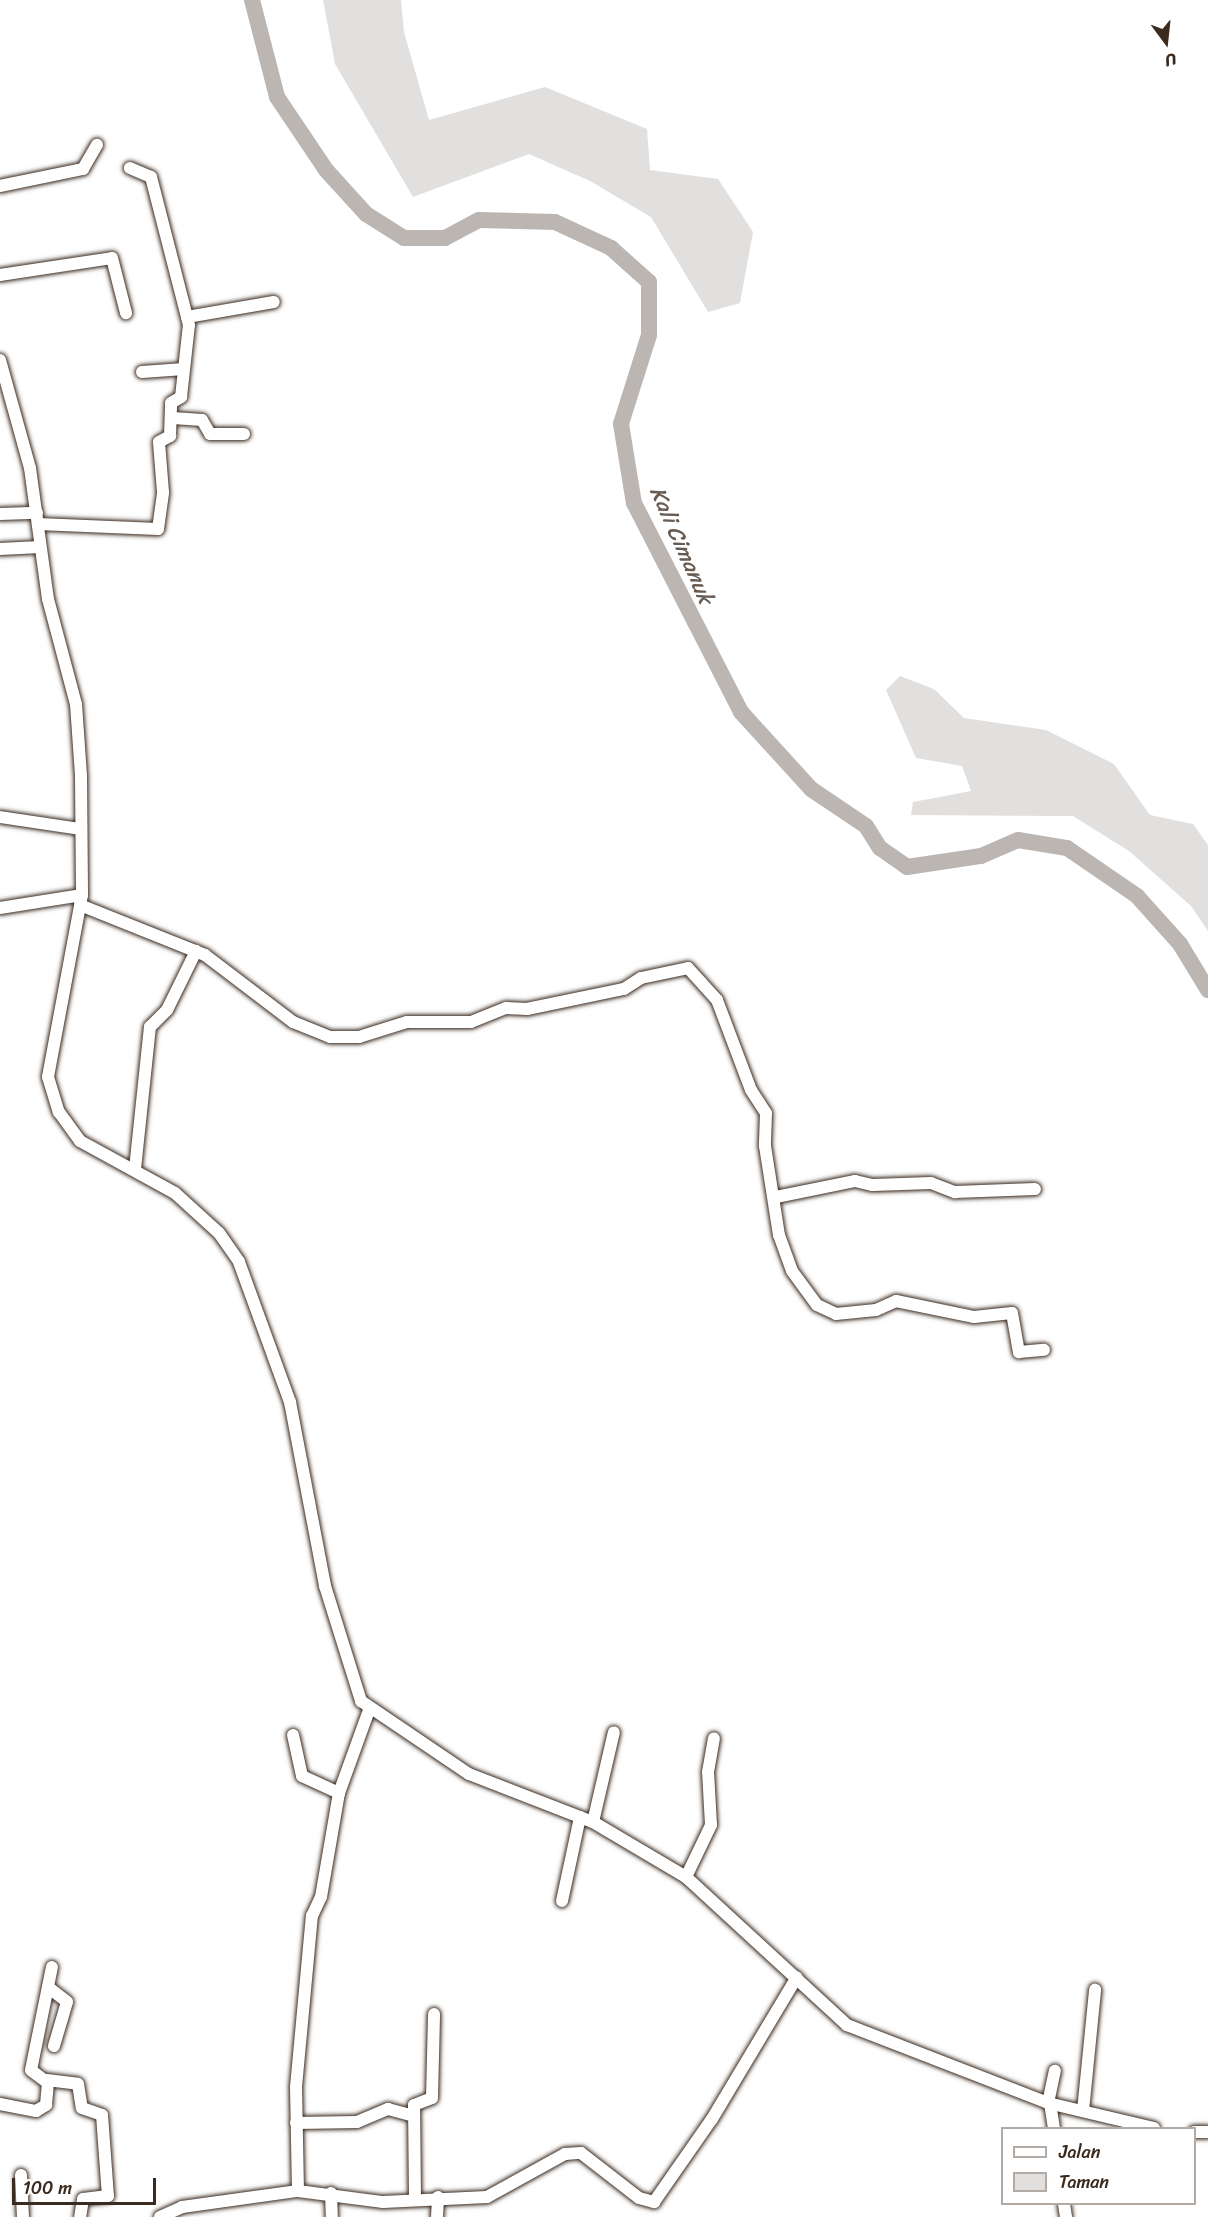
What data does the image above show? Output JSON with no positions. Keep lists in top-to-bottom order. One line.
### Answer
{"water":["Kali Cimanuk"],"legend":["Jalan","Taman"],"scale_bar":"100 m","north":"bottom"}
